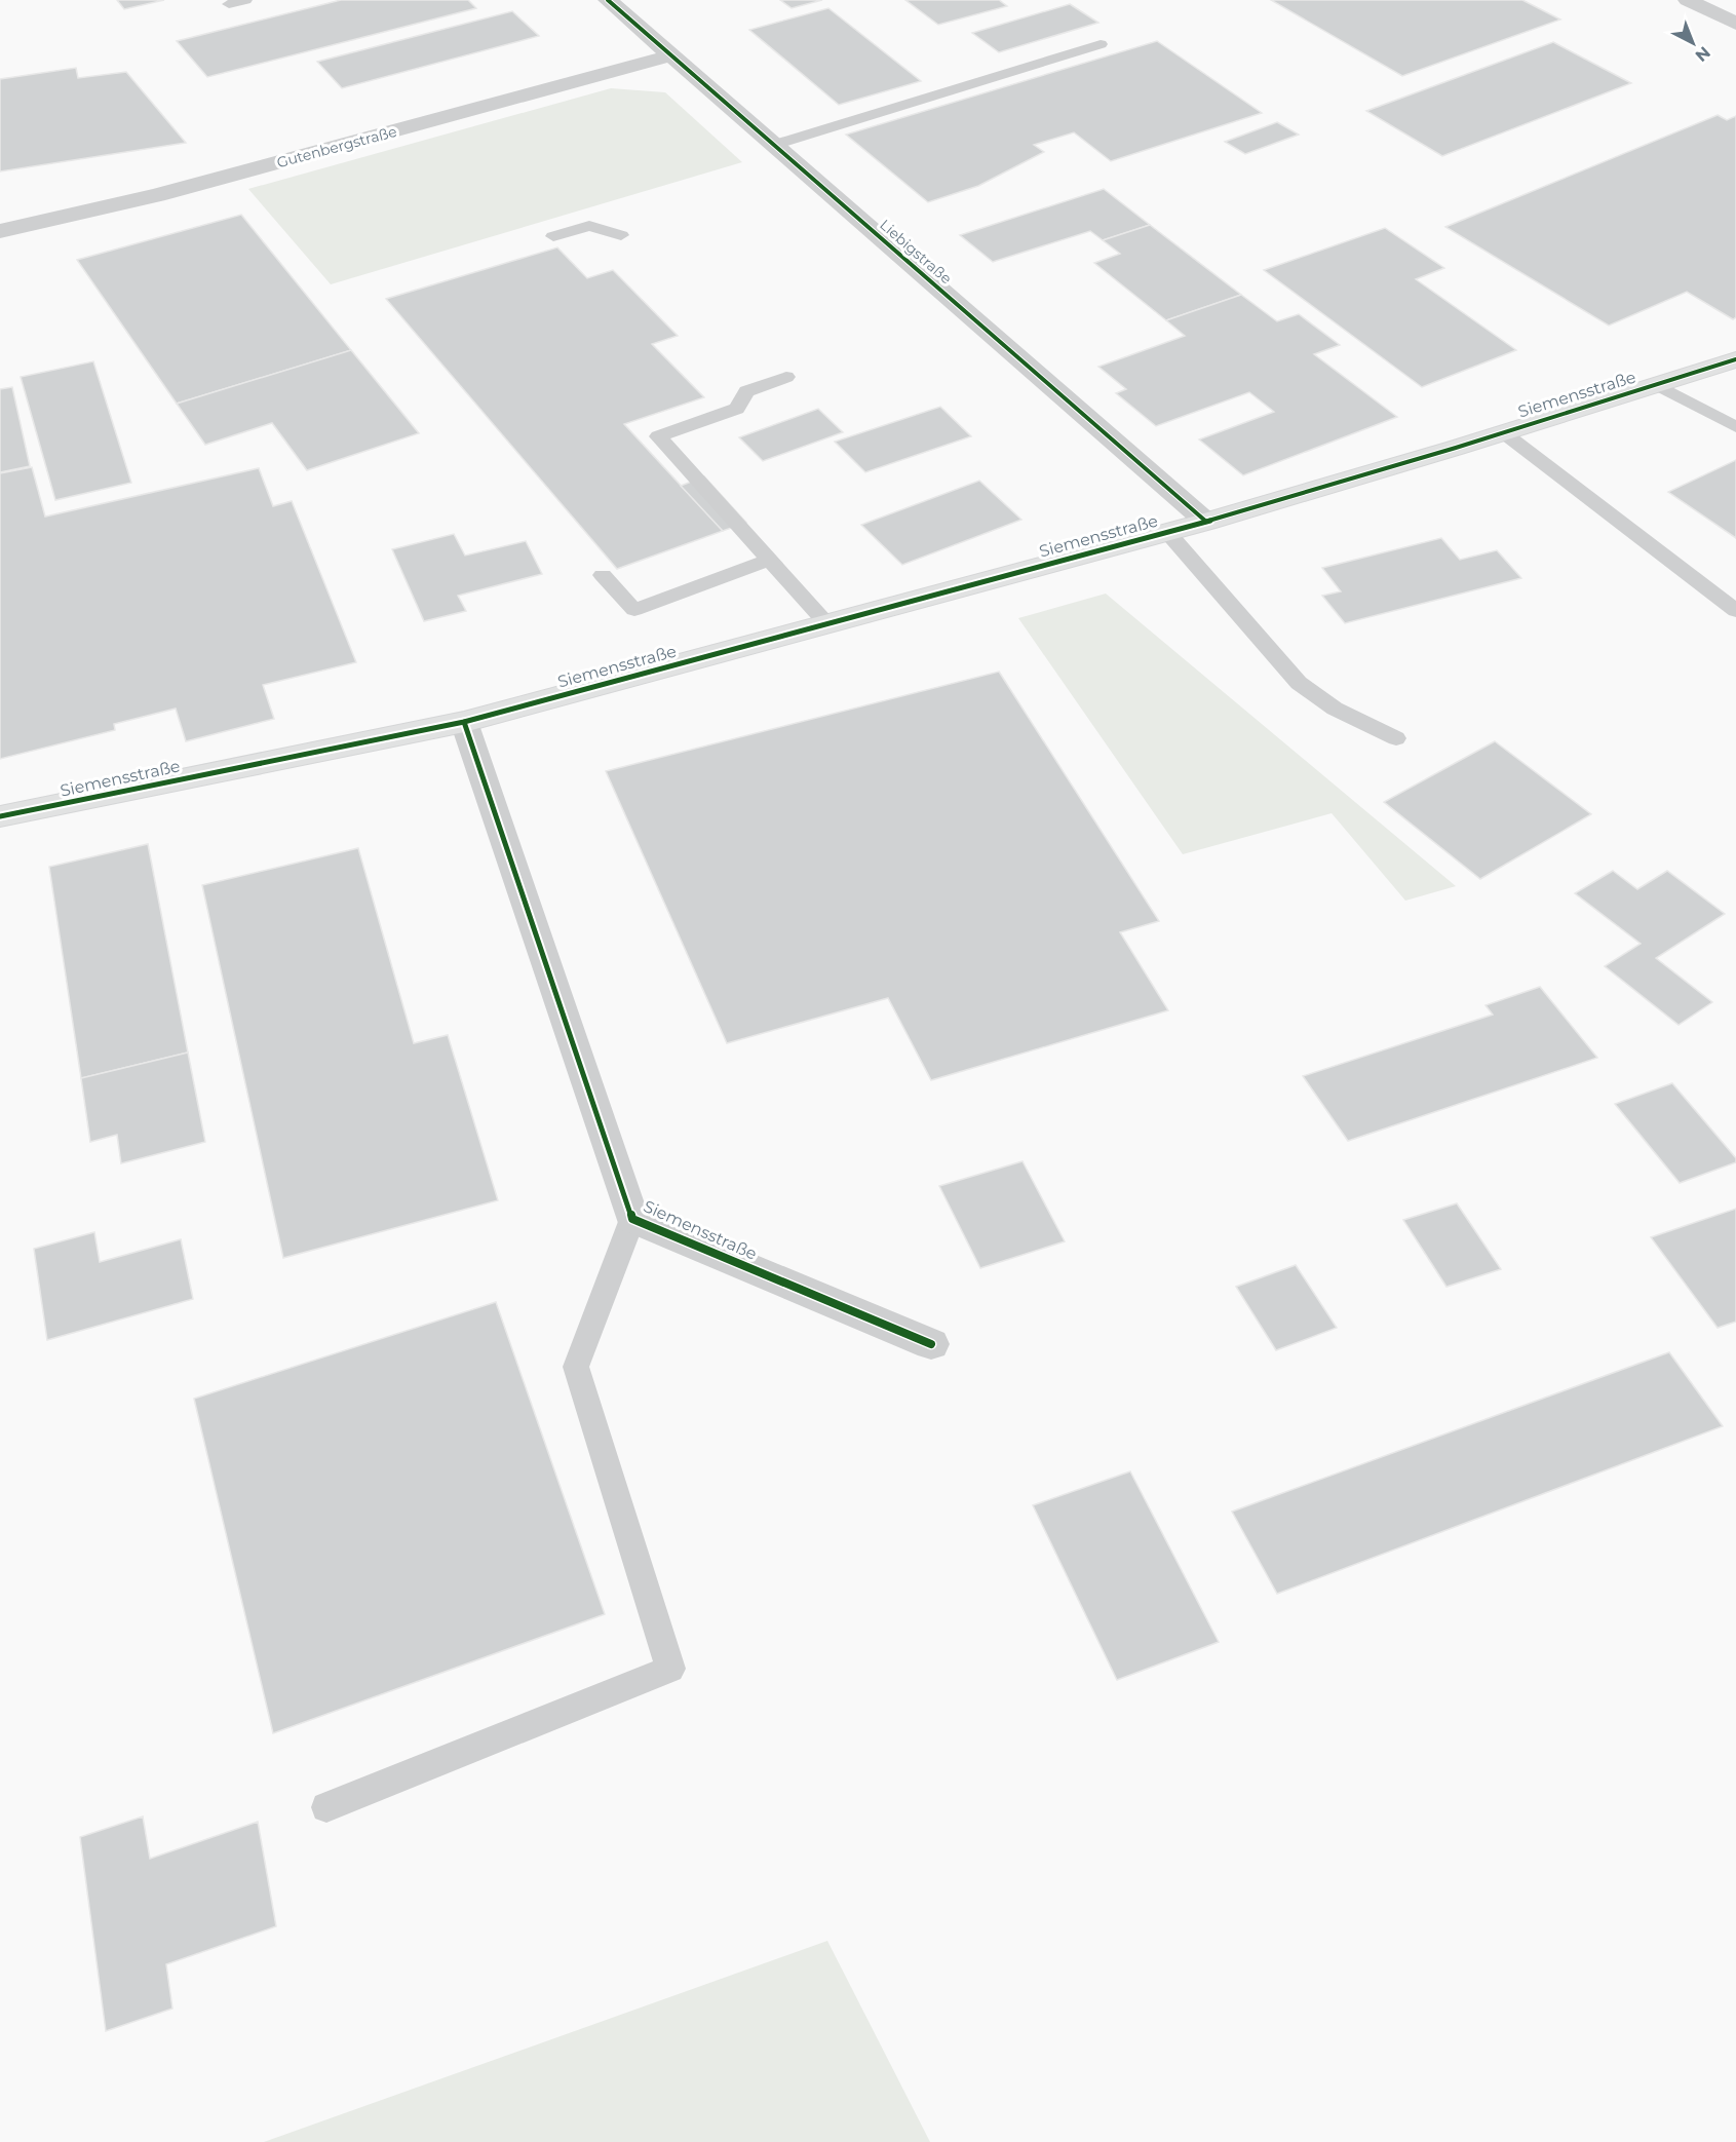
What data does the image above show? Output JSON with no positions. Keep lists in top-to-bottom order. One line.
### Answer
{"streets":{"street":["Gutenbergstraße","Liebigstraße","Siemensstraße"]},"crossings":[["Gutenbergstraße","Liebigstraße"],["Liebigstraße","Siemensstraße"]],"north":"bottom right"}
